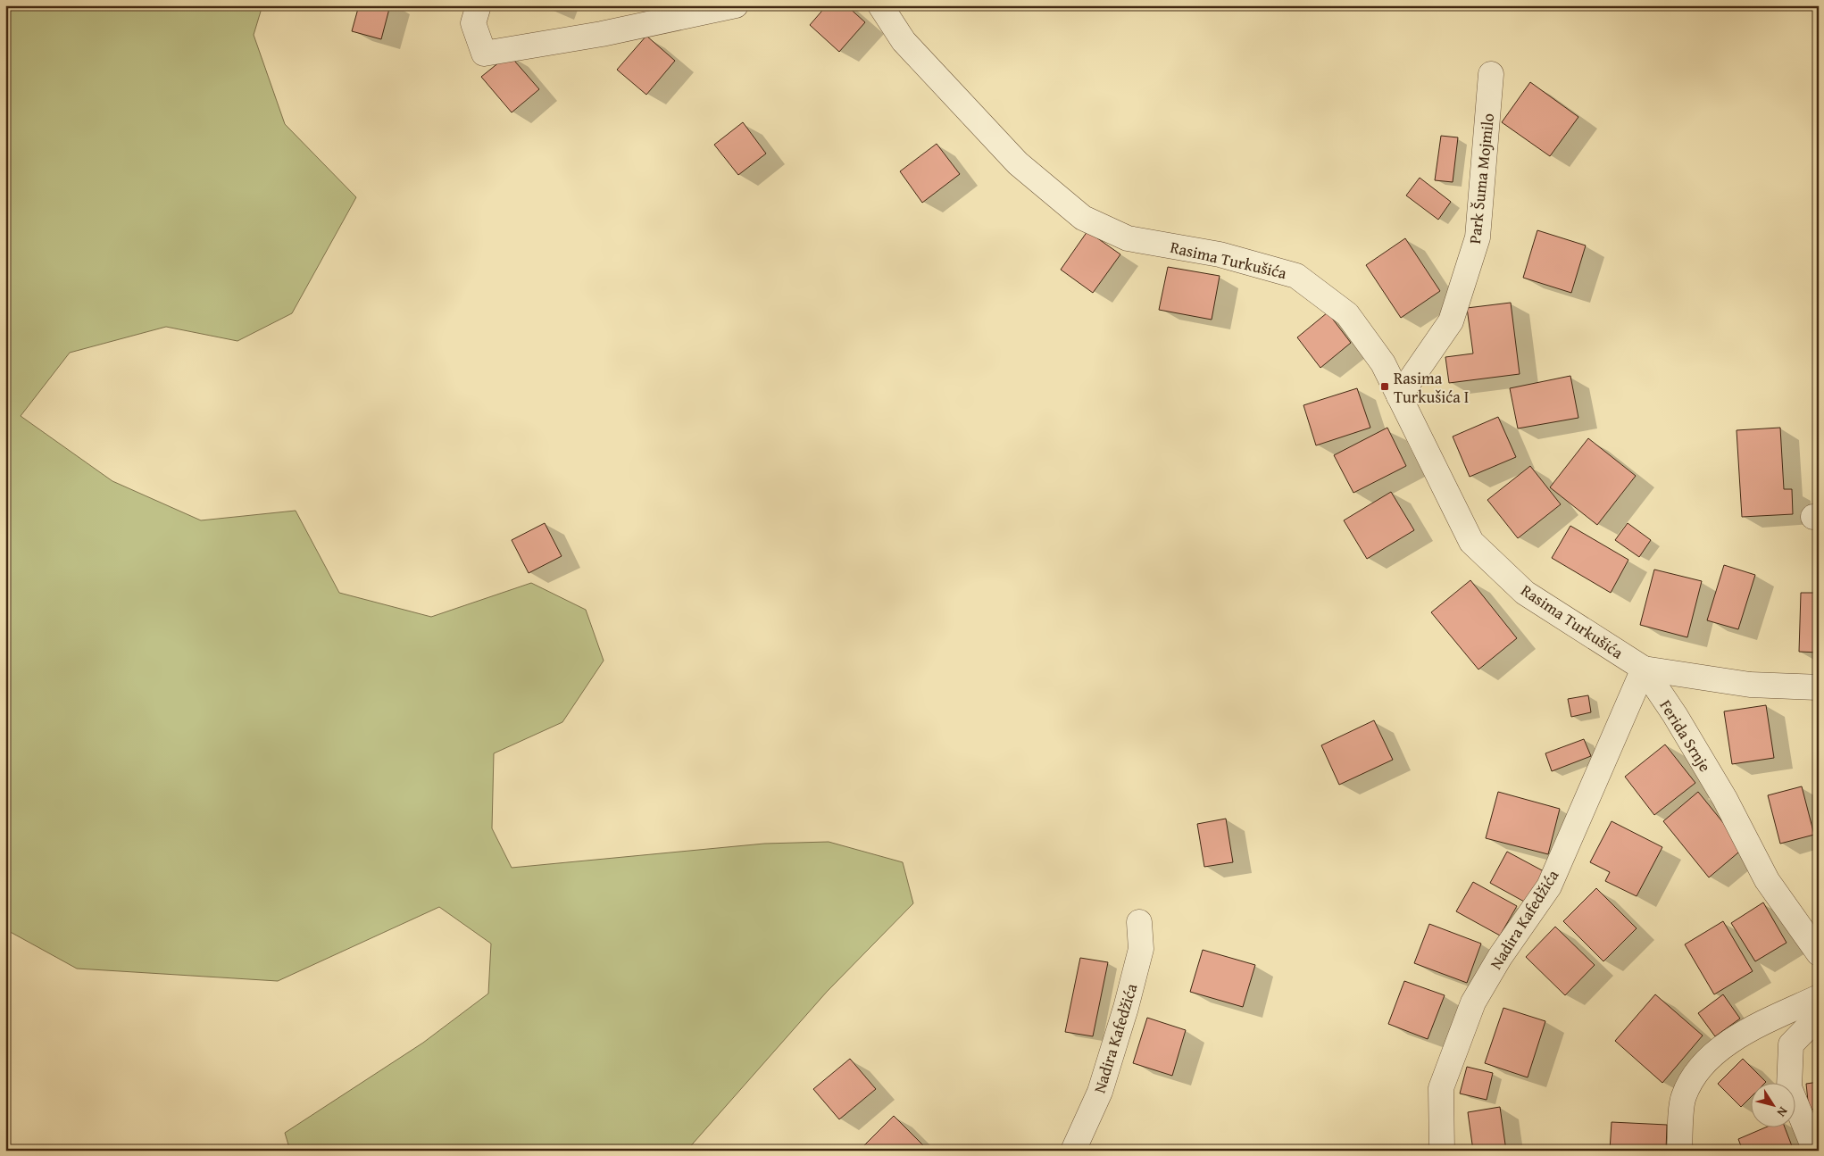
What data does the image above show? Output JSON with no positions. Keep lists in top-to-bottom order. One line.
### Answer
{"streets":{"street":["Park Šuma Mojmilo","Rasima Turkušića","Ferida Srnje","Nadira Kafedžića"]},"crossings":[["Park Šuma Mojmilo","Rasima Turkušića"],["Rasima Turkušića","Ferida Srnje"],["Rasima Turkušića","Nadira Kafedžića"],["Ferida Srnje","Nadira Kafedžića"]],"places":{"transit":["Rasima Turkušića I"]},"north":"bottom right"}
